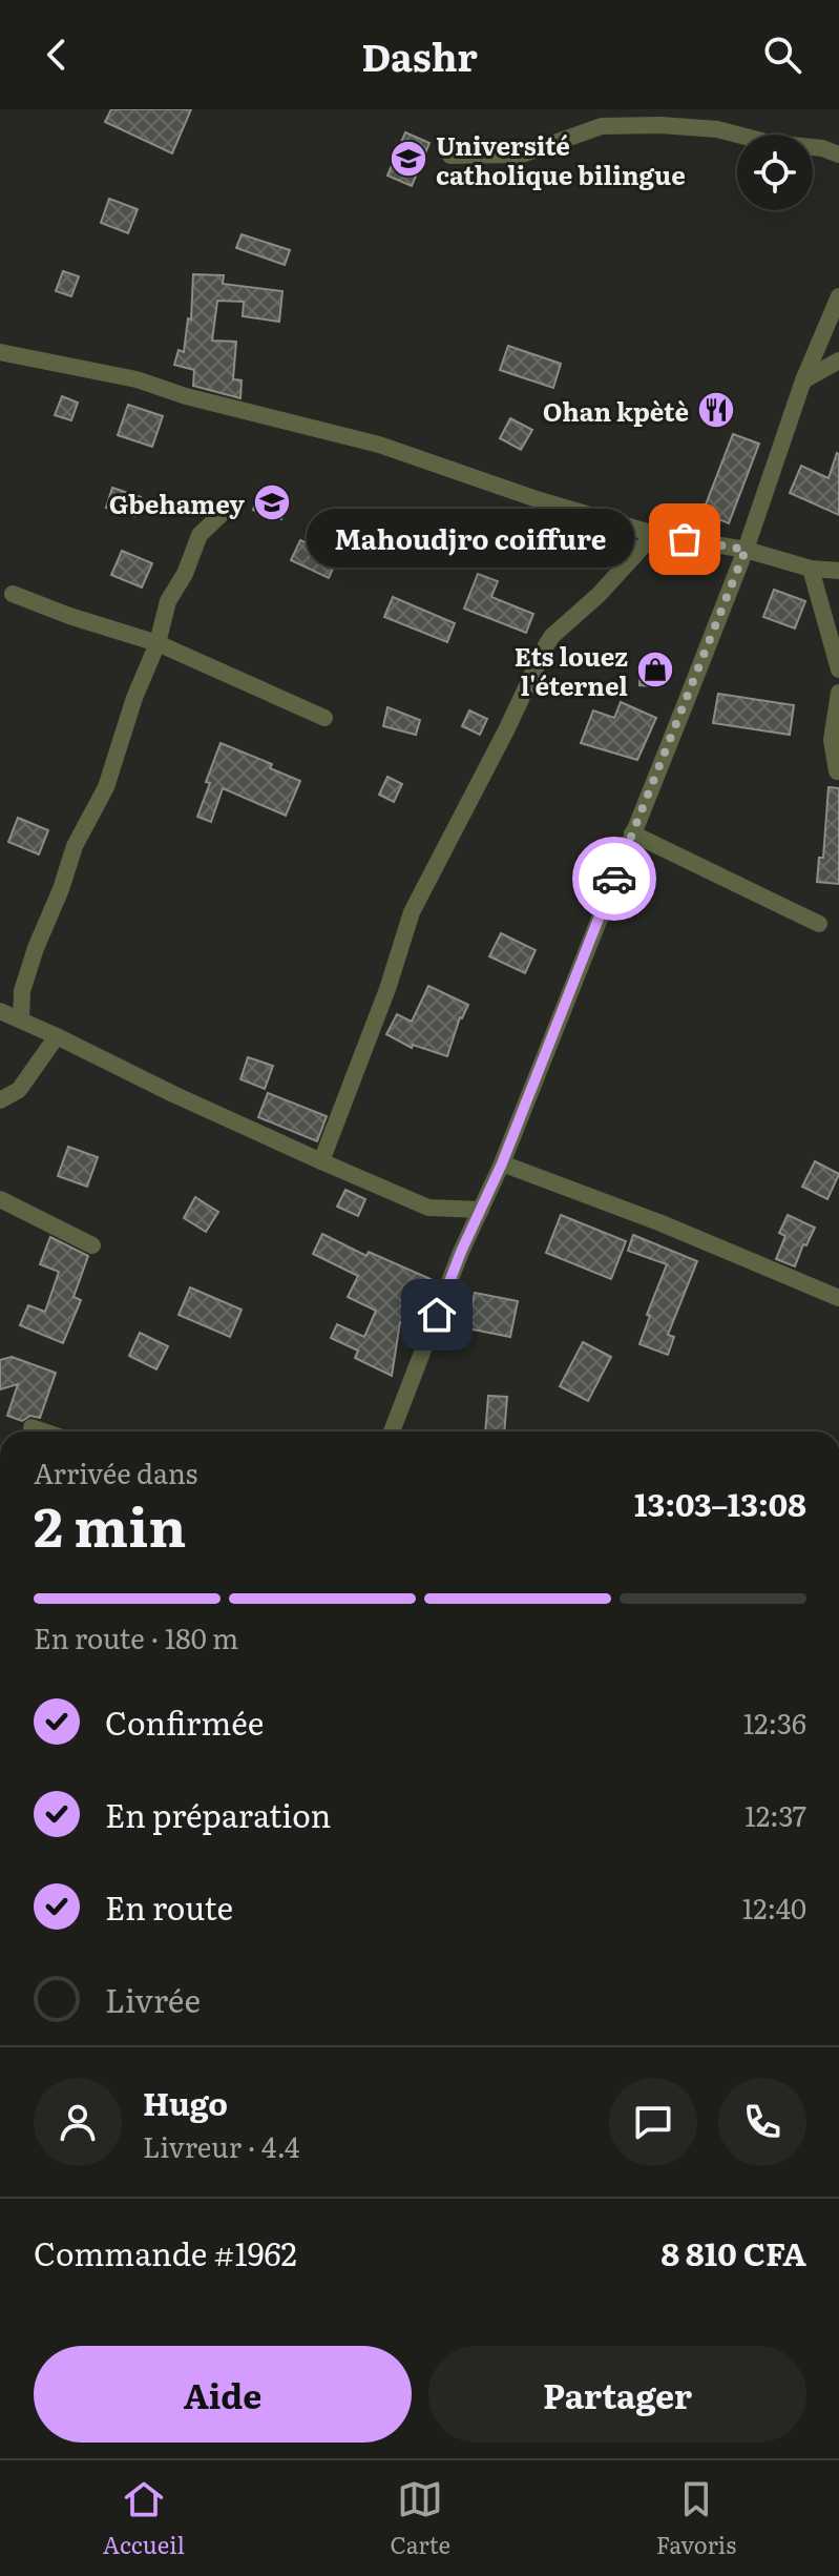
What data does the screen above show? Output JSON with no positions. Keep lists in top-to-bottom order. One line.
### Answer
{"places":{"school or university":["Université catholique bilingue","Gbehamey"],"restaurant":["Ohan kpètè"],"other":["Mahoudjro coiffure"],"shop":["Ets louez l'éternel"]},"page":{"header":"Dashr","bubble":"Mahoudjro coiffure","heading":["2 min","Arrivée dans","13:03–13:08"],"panel":["Hugo","Livreur · 4.4","Commande #1962","8 810 CFA"],"bar":"En route · 180 m","list":[["Confirmée","12:36"],["En préparation","12:37"],["En route","12:40"],"Livrée"],"buttons":["Aide","Partager"],"tabs":["Accueil","Carte","Favoris"]}}
